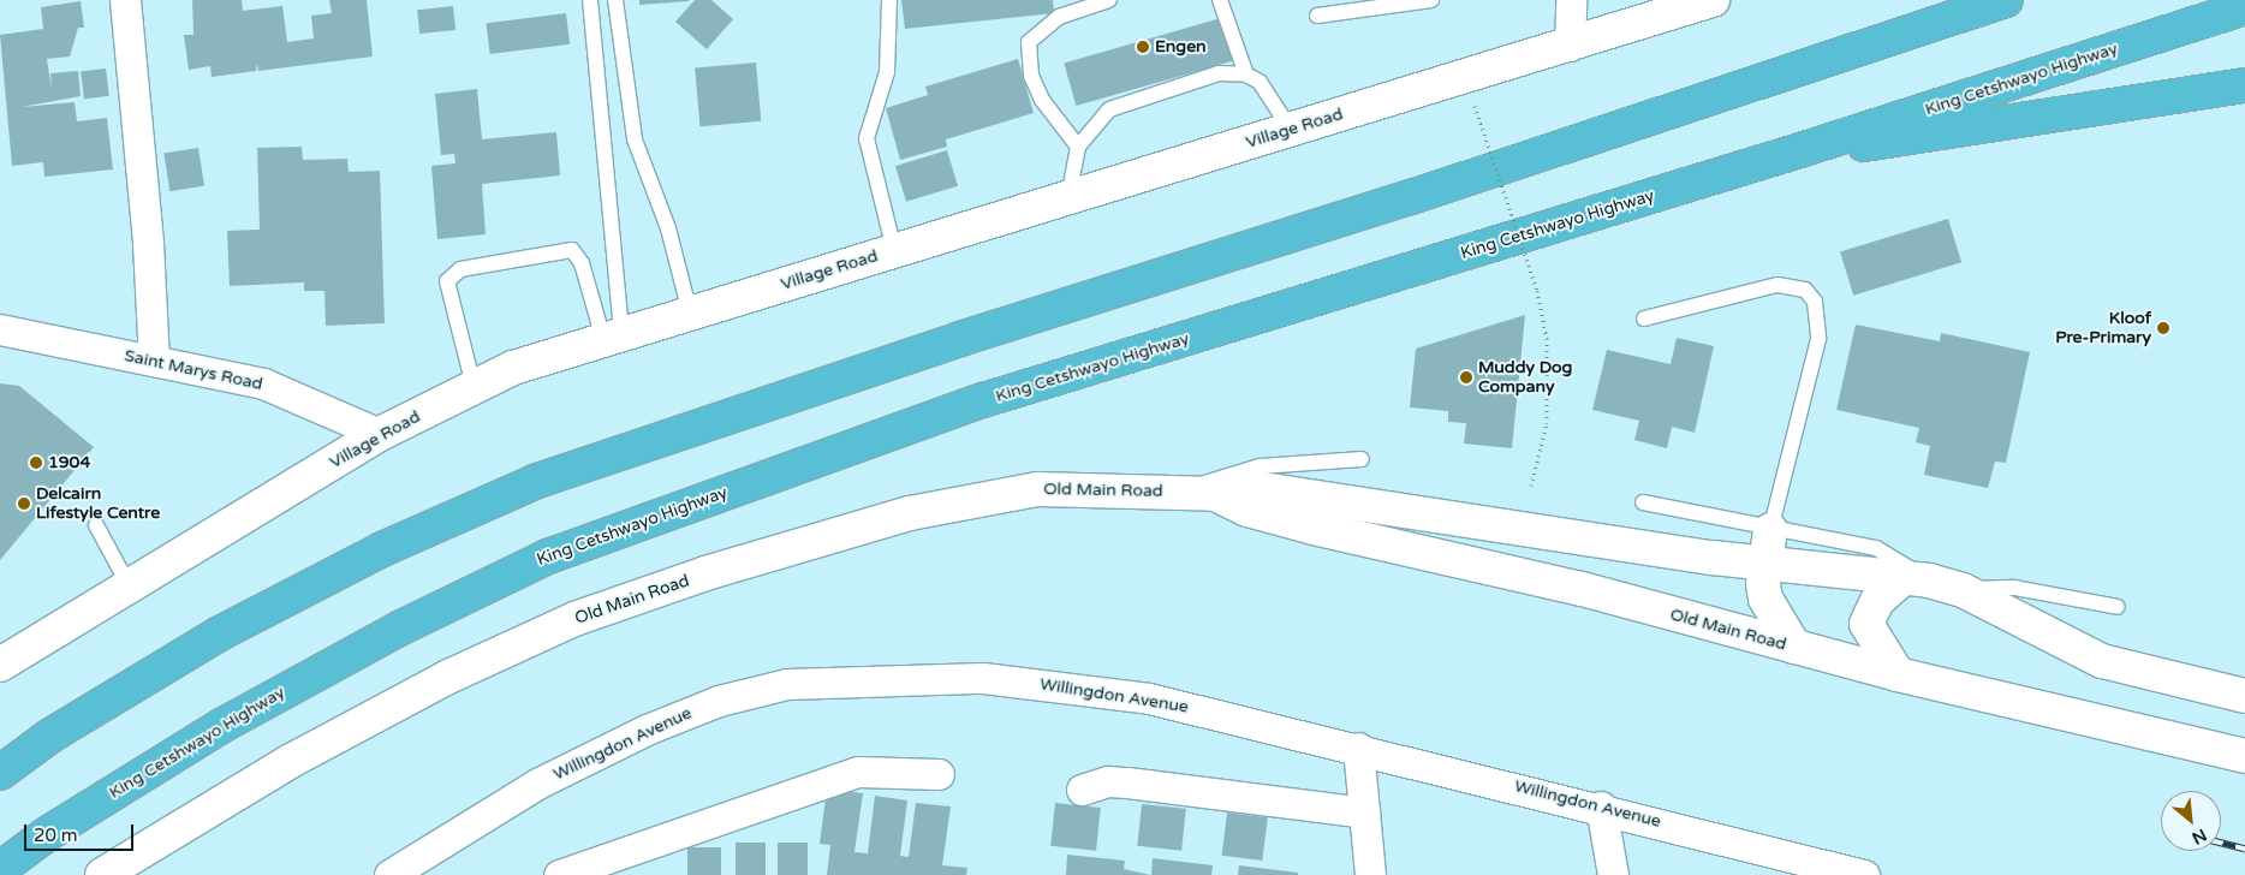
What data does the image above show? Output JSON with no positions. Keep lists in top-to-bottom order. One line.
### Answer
{"streets":{"highway":["King Cetshwayo Highway"],"main road":["Village Road","Old Main Road"],"street":["Saint Marys Road","Willingdon Avenue"]},"crossings":[["Village Road","Saint Marys Road"]],"places":["Engen","Kloof Pre-Primary","Muddy Dog Company","1904","Delcairn Lifestyle Centre"],"scale_bar":"20 m","north":"bottom right"}
